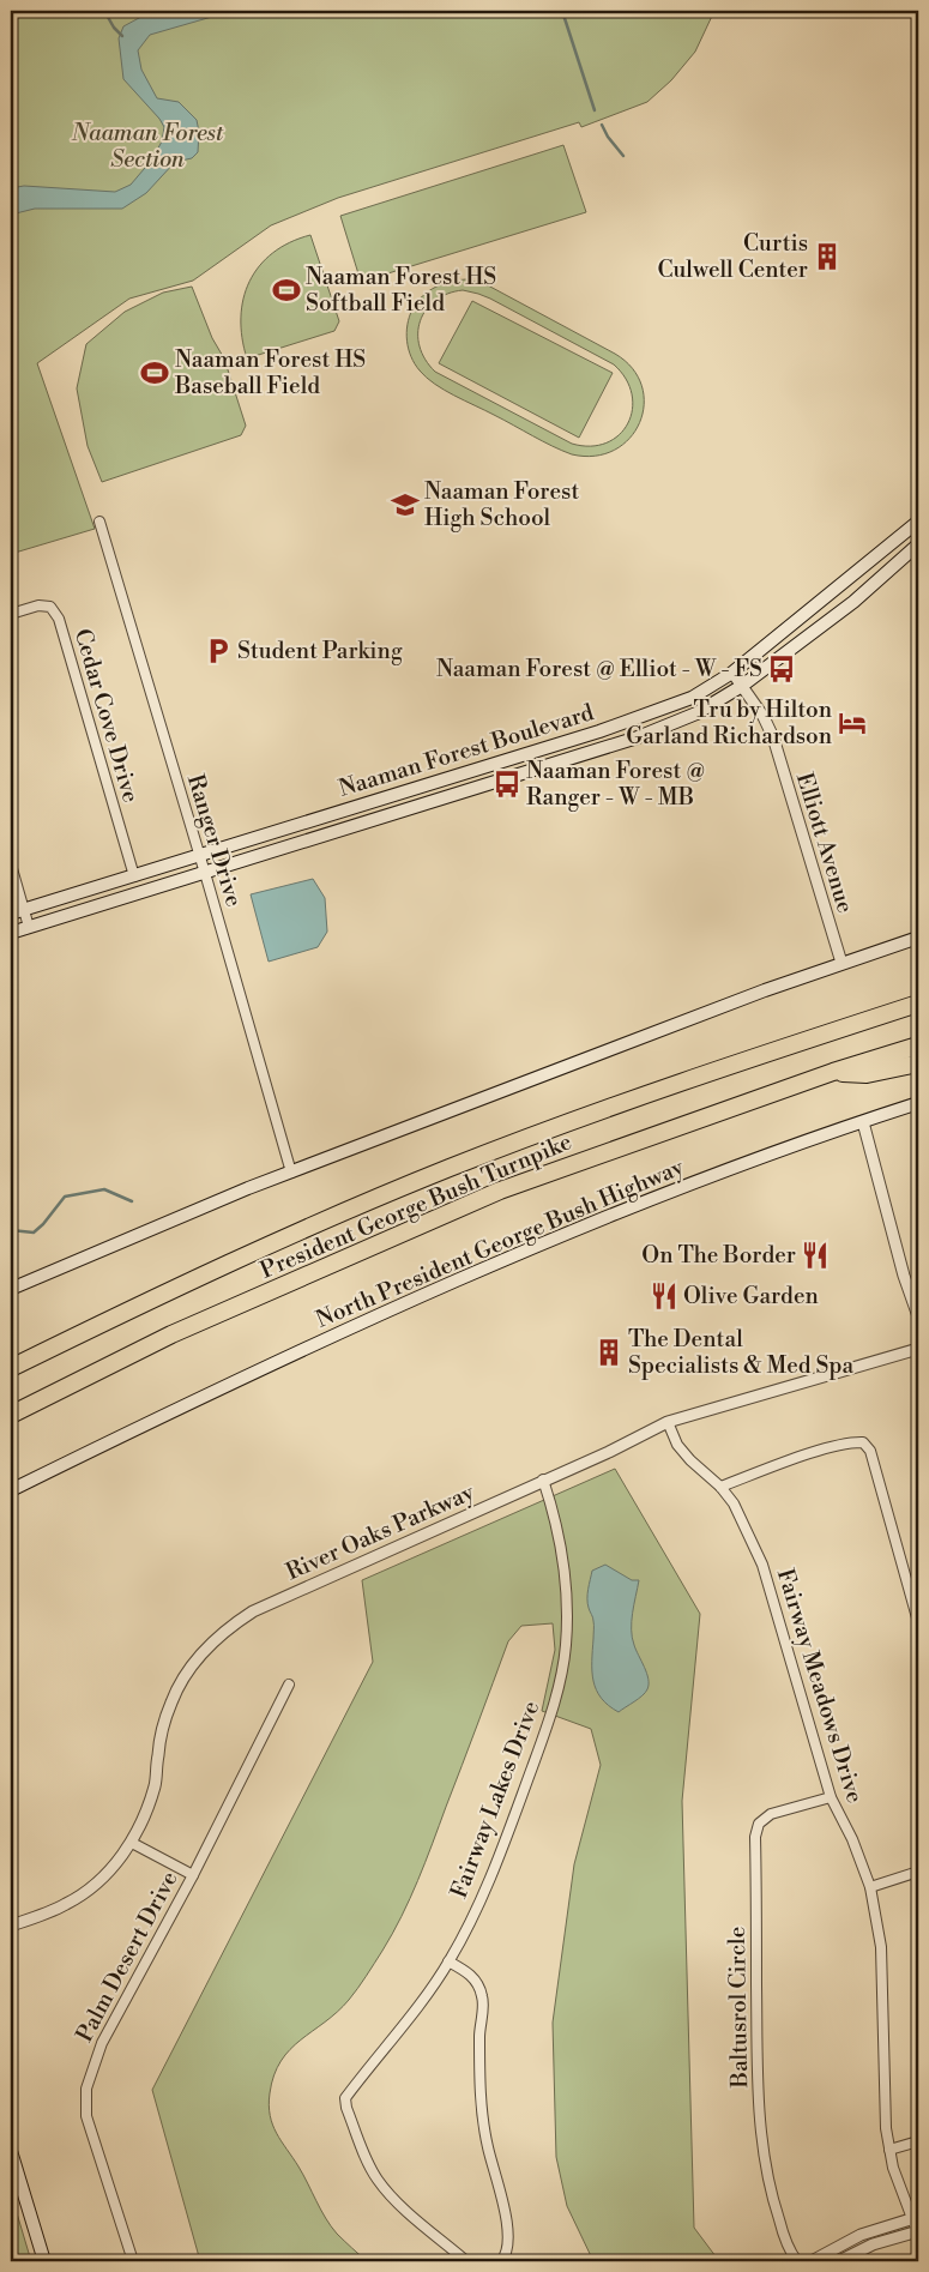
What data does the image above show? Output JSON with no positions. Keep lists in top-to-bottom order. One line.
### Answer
{"streets":{"highway":["President George Bush Turnpike"],"main road":["Naaman Forest Boulevard","North President George Bush Highway"],"street":["Cedar Cove Drive","Ranger Drive","Elliott Avenue","River Oaks Parkway","Fairway Meadows Drive","Fairway Lakes Drive","Palm Desert Drive","Baltusrol Circle"]},"crossings":[["Cedar Cove Drive","Naaman Forest Boulevard"],["Naaman Forest Boulevard","Ranger Drive"],["Naaman Forest Boulevard","Elliott Avenue"],["River Oaks Parkway","Fairway Meadows Drive"],["River Oaks Parkway","Fairway Lakes Drive"],["Fairway Meadows Drive","Baltusrol Circle"]],"parks":["Naaman Forest Section"],"places":{"building":["Curtis Culwell Center","The Dental Specialists & Med Spa"],"sports":["Naaman Forest HS Softball Field","Naaman Forest HS Baseball Field"],"school or university":["Naaman Forest High School"],"parking":["Student Parking"],"bus stop":["Naaman Forest @ Elliot - W - FS","Naaman Forest @ Ranger - W - MB"],"hotel":["Tru by Hilton Garland Richardson"],"restaurant":["On The Border","Olive Garden"]}}
